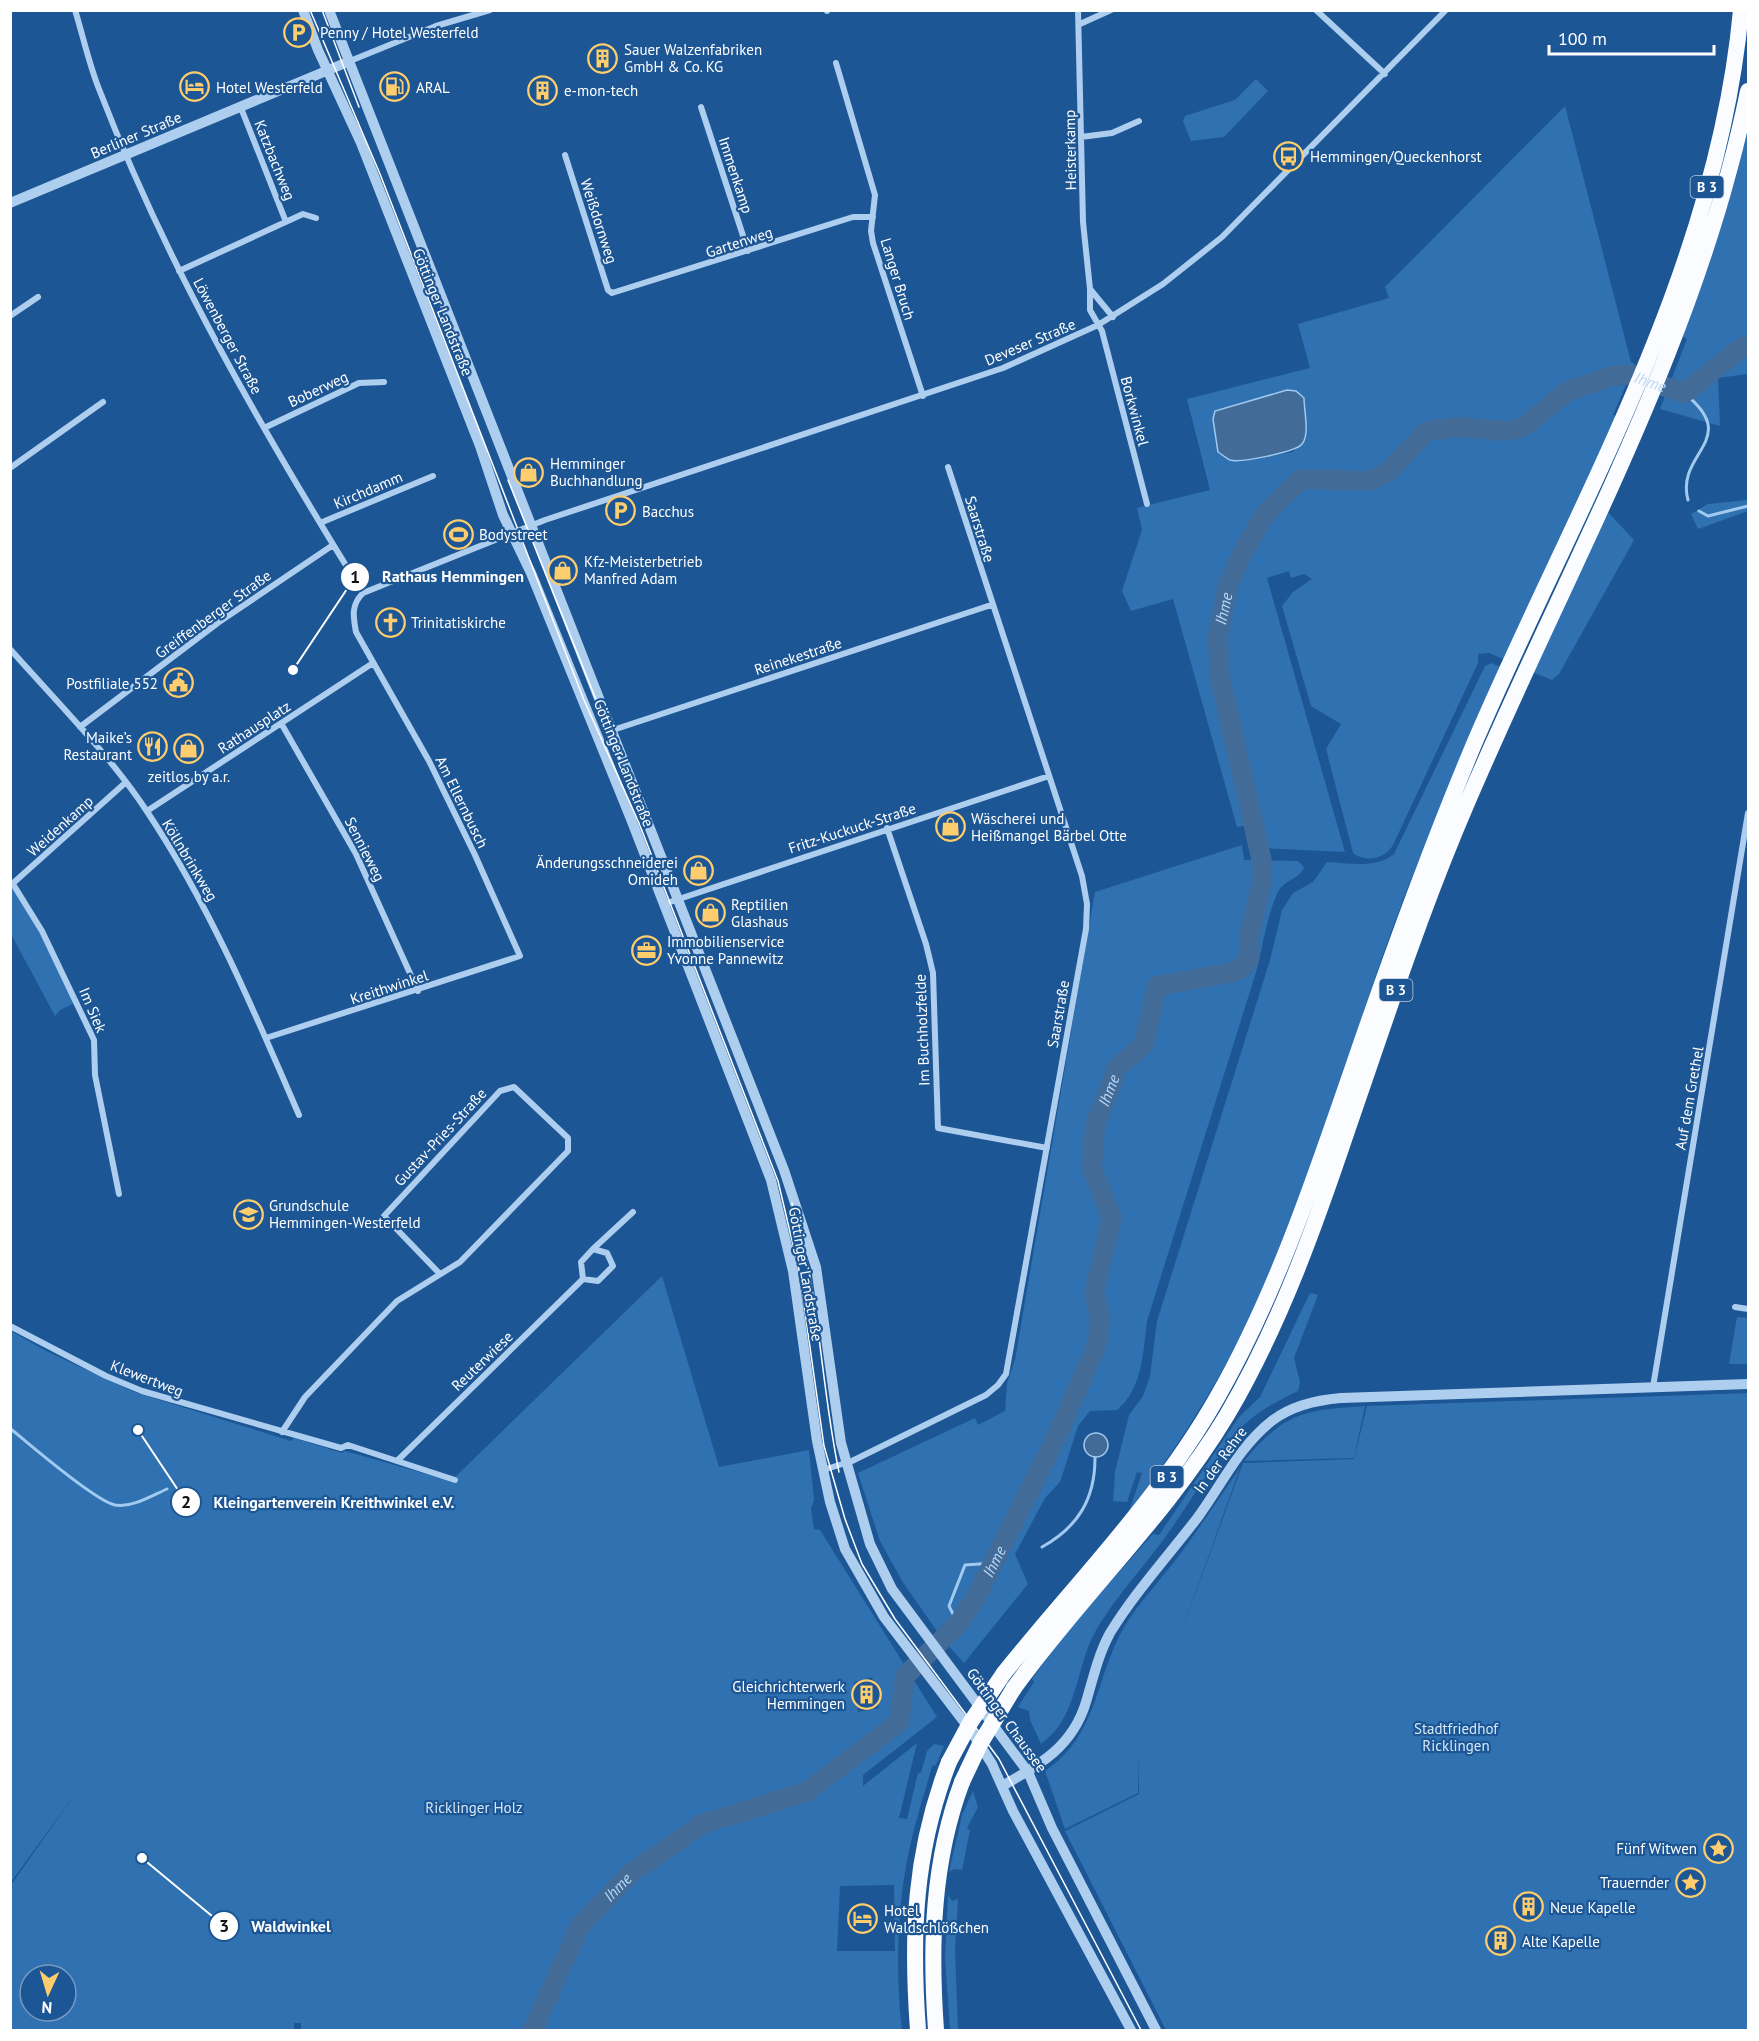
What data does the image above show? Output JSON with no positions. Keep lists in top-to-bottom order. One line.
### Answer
{"streets":{"highway":["B 3"],"street":["Berliner Straße","Heisterkamp","Katzbachweg","Immenkamp","Weißdornweg","Gartenweg","Langer Bruch","Göttinger Landstraße","Löwenberger Straße","Deveser Straße","Boberweg","Borkwinkel","Kirchdamm","Saarstraße","Greiffenberger Straße","Reinekestraße","Rathausplatz","Am Ellernbusch","Weidenkamp","Fritz-Kuckuck-Straße","Sennieweg","Köllnbrinkweg","Kreithwinkel","Im Siek","Im Buchholzfelde","Auf dem Grethel","Gustav-Pries-Straße","Reuterwiese","Klewertweg","In der Rehre","Göttinger Chaussee"]},"crossings":[["Berliner Straße","Katzbachweg"],["Berliner Straße","Göttinger Landstraße"],["Berliner Straße","Löwenberger Straße"],["Heisterkamp","Deveser Straße"],["Heisterkamp","Borkwinkel"],["Katzbachweg","Löwenberger Straße"],["Immenkamp","Gartenweg"],["Weißdornweg","Gartenweg"],["Gartenweg","Langer Bruch"],["Langer Bruch","Deveser Straße"],["Göttinger Landstraße","Deveser Straße"],["Göttinger Landstraße","Saarstraße"],["Göttinger Landstraße","Reinekestraße"],["Göttinger Landstraße","Fritz-Kuckuck-Straße"],["Göttinger Landstraße","In der Rehre"],["Göttinger Landstraße","Göttinger Chaussee"],["Löwenberger Straße","Boberweg"],["Löwenberger Straße","Kirchdamm"],["Deveser Straße","Borkwinkel"],["Kirchdamm","Greiffenberger Straße"],["Saarstraße","Reinekestraße"],["Saarstraße","Fritz-Kuckuck-Straße"],["Saarstraße","Im Buchholzfelde"],["Saarstraße","Göttinger Chaussee"],["Greiffenberger Straße","Köllnbrinkweg"],["Rathausplatz","Am Ellernbusch"],["Rathausplatz","Sennieweg"],["Rathausplatz","Köllnbrinkweg"],["Am Ellernbusch","Kreithwinkel"],["Weidenkamp","Köllnbrinkweg"],["Weidenkamp","Im Siek"],["Fritz-Kuckuck-Straße","Im Buchholzfelde"],["Sennieweg","Kreithwinkel"],["Köllnbrinkweg","Kreithwinkel"],["Auf dem Grethel","In der Rehre"],["Gustav-Pries-Straße","Klewertweg"],["In der Rehre","Göttinger Chaussee"]],"water":["Ihme"],"parks":["Stadtfriedhof Ricklingen","Ricklinger Holz"],"places":{"parking":["Penny / Hotel Westerfeld","Bacchus"],"building":["Sauer Walzenfabriken GmbH & Co. KG","e-mon-tech","Gleichrichterwerk Hemmingen","Neue Kapelle","Alte Kapelle"],"hotel":["Hotel Westerfeld","Hotel Waldschlößchen"],"fuel station":["ARAL"],"bus stop":["Hemmingen/Queckenhorst"],"shop":["Hemminger Buchhandlung","Kfz-Meisterbetrieb Manfred Adam","zeitlos by a.r.","Wäscherei und Heißmangel Bärbel Otte","Änderungsschneiderei Omideh","Reptilien Glashaus"],"sports":["Bodystreet"],"church":["Trinitatiskirche"],"other":["Rathaus Hemmingen","Kleingartenverein Kreithwinkel e.V.","Waldwinkel"],"public building":["Postfiliale 552"],"restaurant":["Maike’s Restaurant"],"office":["Immobilienservice Yvonne Pannewitz"],"school or university":["Grundschule Hemmingen-Westerfeld"],"place":["Fünf Witwen","Trauernder"]},"scale_bar":"100 m","north":"bottom"}
